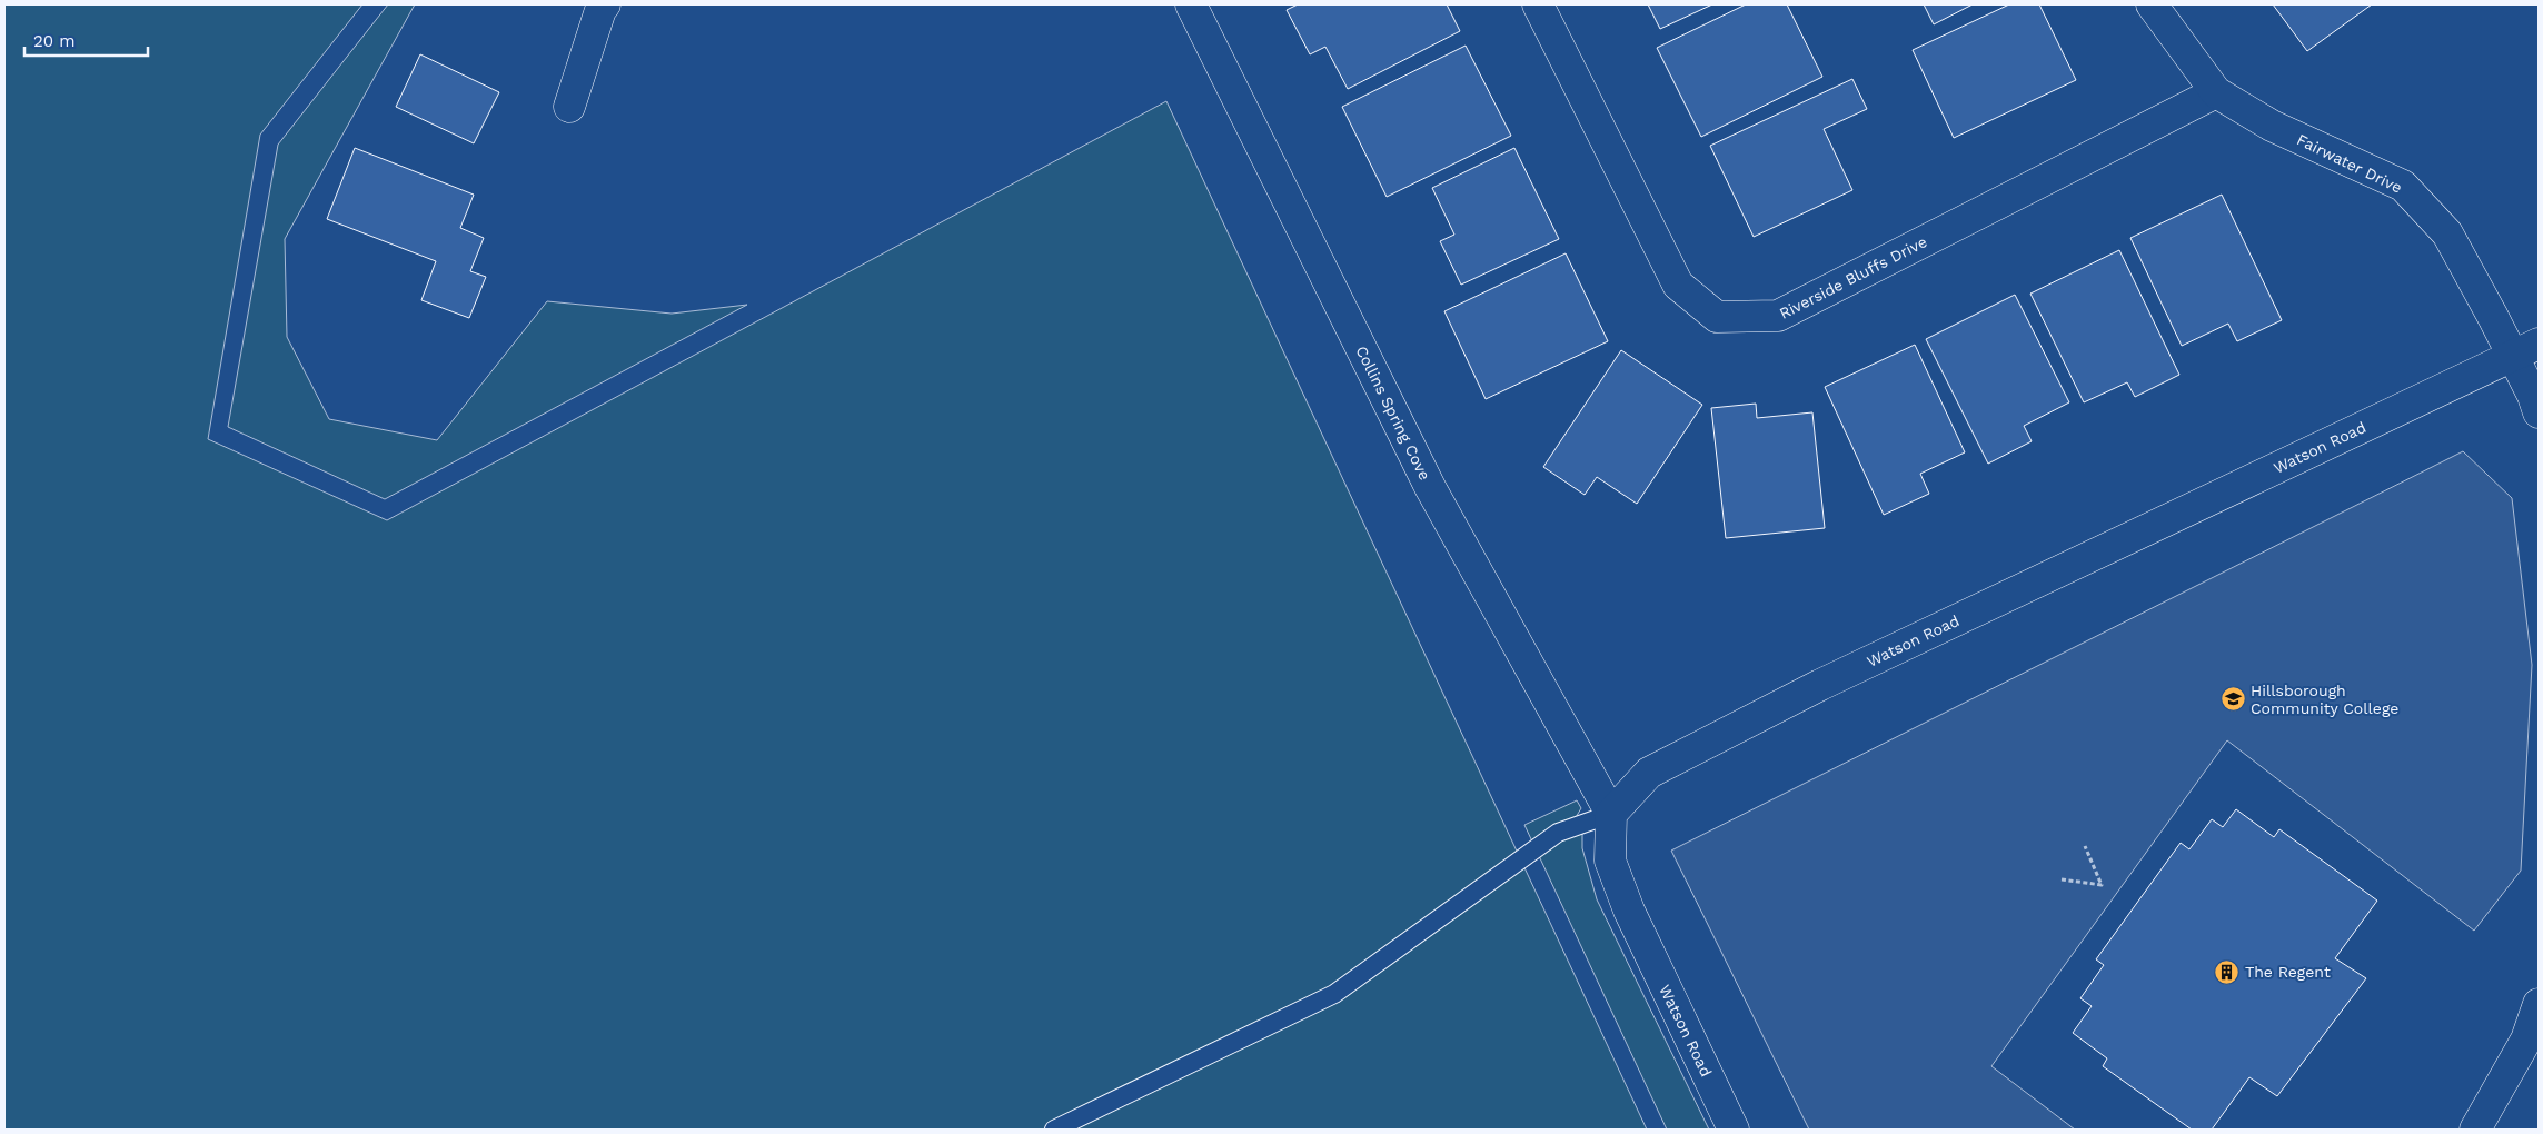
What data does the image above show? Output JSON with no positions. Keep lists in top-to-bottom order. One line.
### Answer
{"streets":{"street":["Fairwater Drive","Riverside Bluffs Drive","Collins Spring Cove","Watson Road"]},"crossings":[["Fairwater Drive","Riverside Bluffs Drive"],["Fairwater Drive","Watson Road"],["Collins Spring Cove","Watson Road"]],"places":{"school or university":["Hillsborough Community College"],"building":["The Regent"]},"scale_bar":"20 m"}
